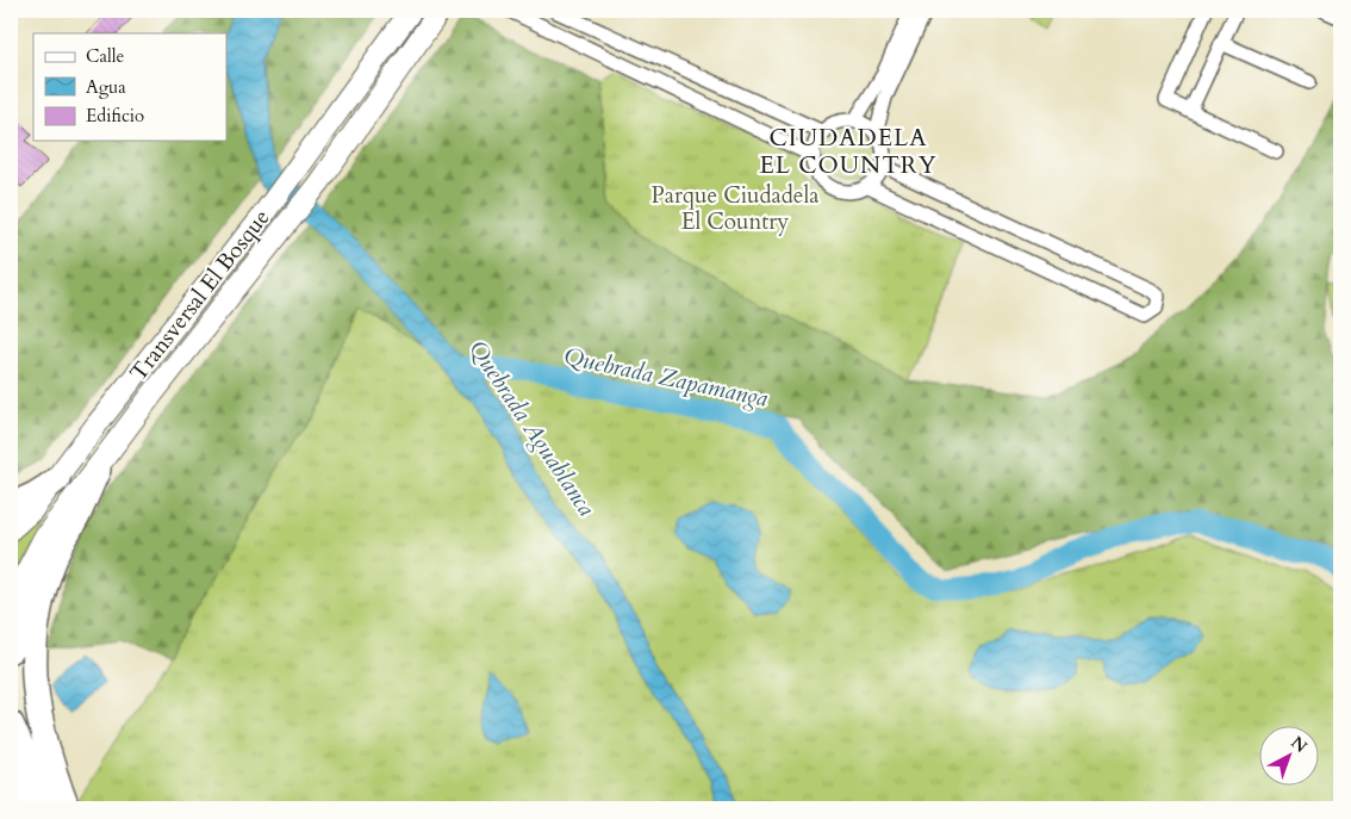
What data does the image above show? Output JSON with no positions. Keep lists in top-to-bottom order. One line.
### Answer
{"streets":{"main road":["Transversal El Bosque"]},"districts":["CIUDADELA EL COUNTRY"],"water":["Quebrada Zapamanga","Quebrada Aguablanca"],"parks":["Parque Ciudadela El Country"],"legend":["Calle","Agua","Edificio"],"north":"top right"}
